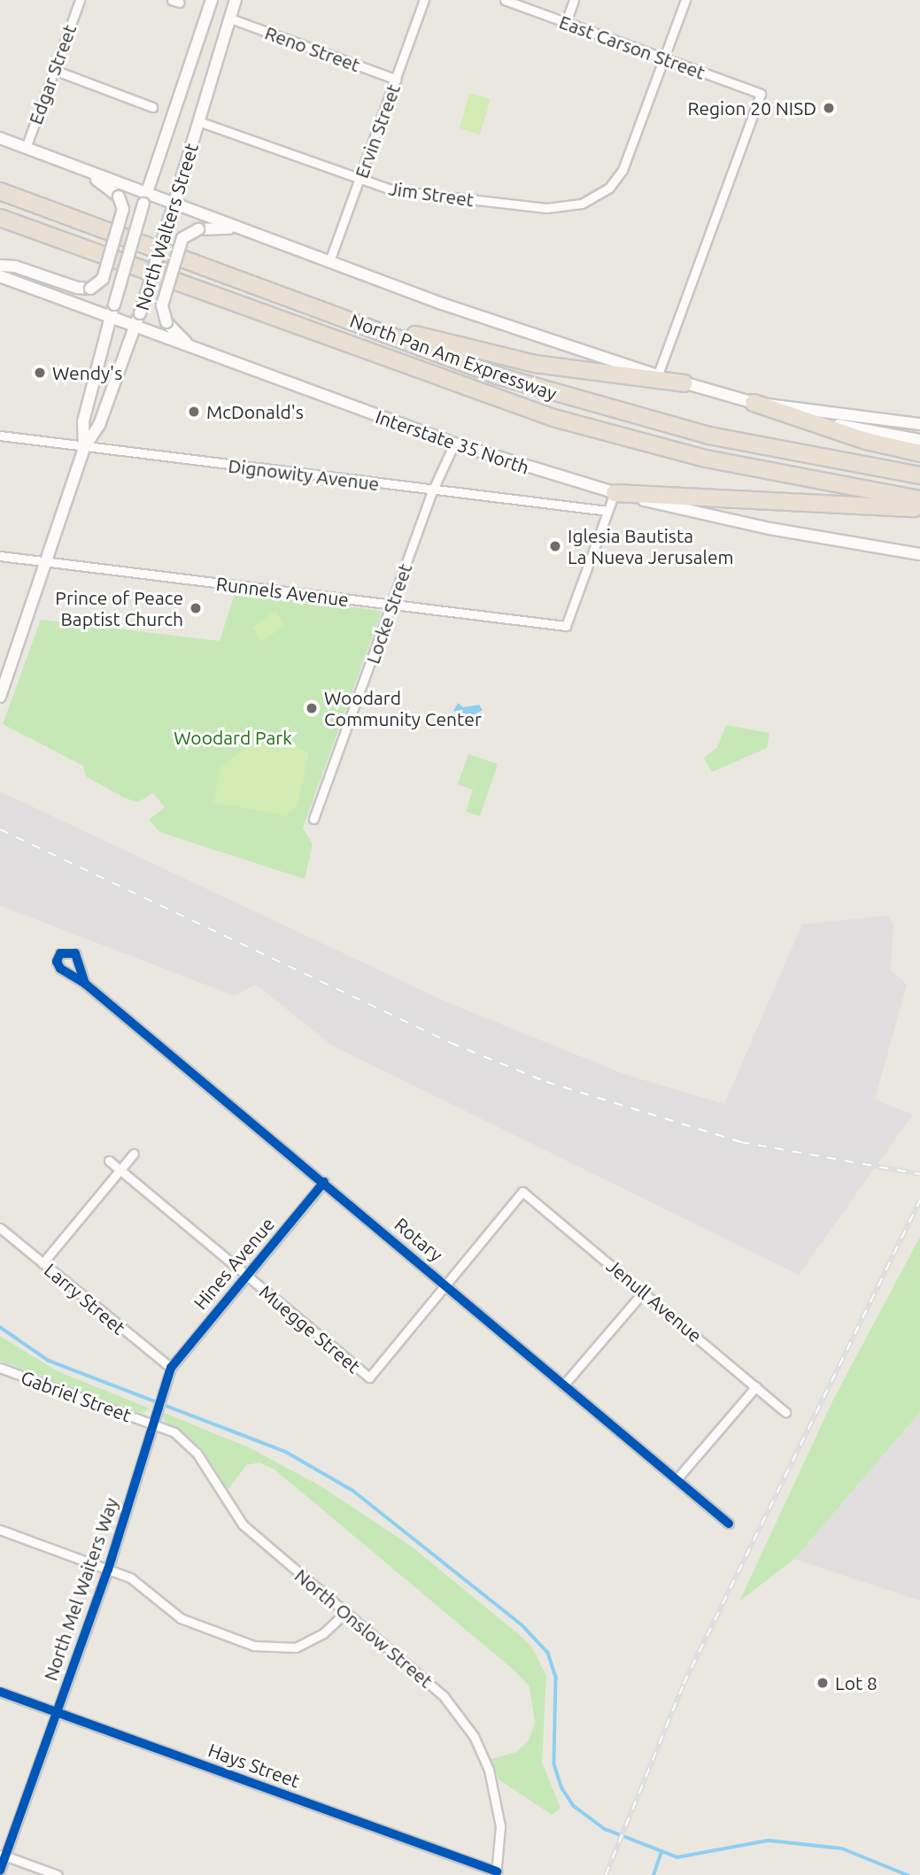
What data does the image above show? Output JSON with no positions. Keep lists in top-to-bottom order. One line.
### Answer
{"streets":{"highway":["North Pan Am Expressway"],"main road":["North Walters Street","Interstate 35 North"],"street":["East Carson Street","Reno Street","Edgar Street","Ervin Street","Jim Street","Dignowity Avenue","Runnels Avenue","Locke Street","Rotary","Hines Avenue","Larry Street","Jenull Avenue","Muegge Street","Gabriel Street","North Mel Waiters Way","North Onslow Street","Hays Street"]},"crossings":[["East Carson Street","Jim Street"],["Reno Street","Ervin Street"],["Reno Street","North Walters Street"],["Ervin Street","Jim Street"],["Jim Street","North Walters Street"],["North Walters Street","Interstate 35 North"],["North Walters Street","Dignowity Avenue"],["North Walters Street","Runnels Avenue"],["Interstate 35 North","Locke Street"],["Dignowity Avenue","Runnels Avenue"],["Dignowity Avenue","Locke Street"],["Runnels Avenue","Locke Street"],["Rotary","Hines Avenue"],["Rotary","Jenull Avenue"],["Rotary","Muegge Street"],["Hines Avenue","Larry Street"],["Hines Avenue","Muegge Street"],["Hines Avenue","North Mel Waiters Way"],["Larry Street","North Mel Waiters Way"],["Jenull Avenue","Muegge Street"],["Gabriel Street","North Mel Waiters Way"],["Gabriel Street","North Onslow Street"],["North Mel Waiters Way","North Onslow Street"],["North Mel Waiters Way","Hays Street"],["North Onslow Street","Hays Street"]],"parks":["Woodard Park"],"places":["Region 20 NISD","Wendy's","McDonald's","Iglesia Bautista La Nueva Jerusalem","Prince of Peace Baptist Church","Woodard Community Center","Lot 8"]}
